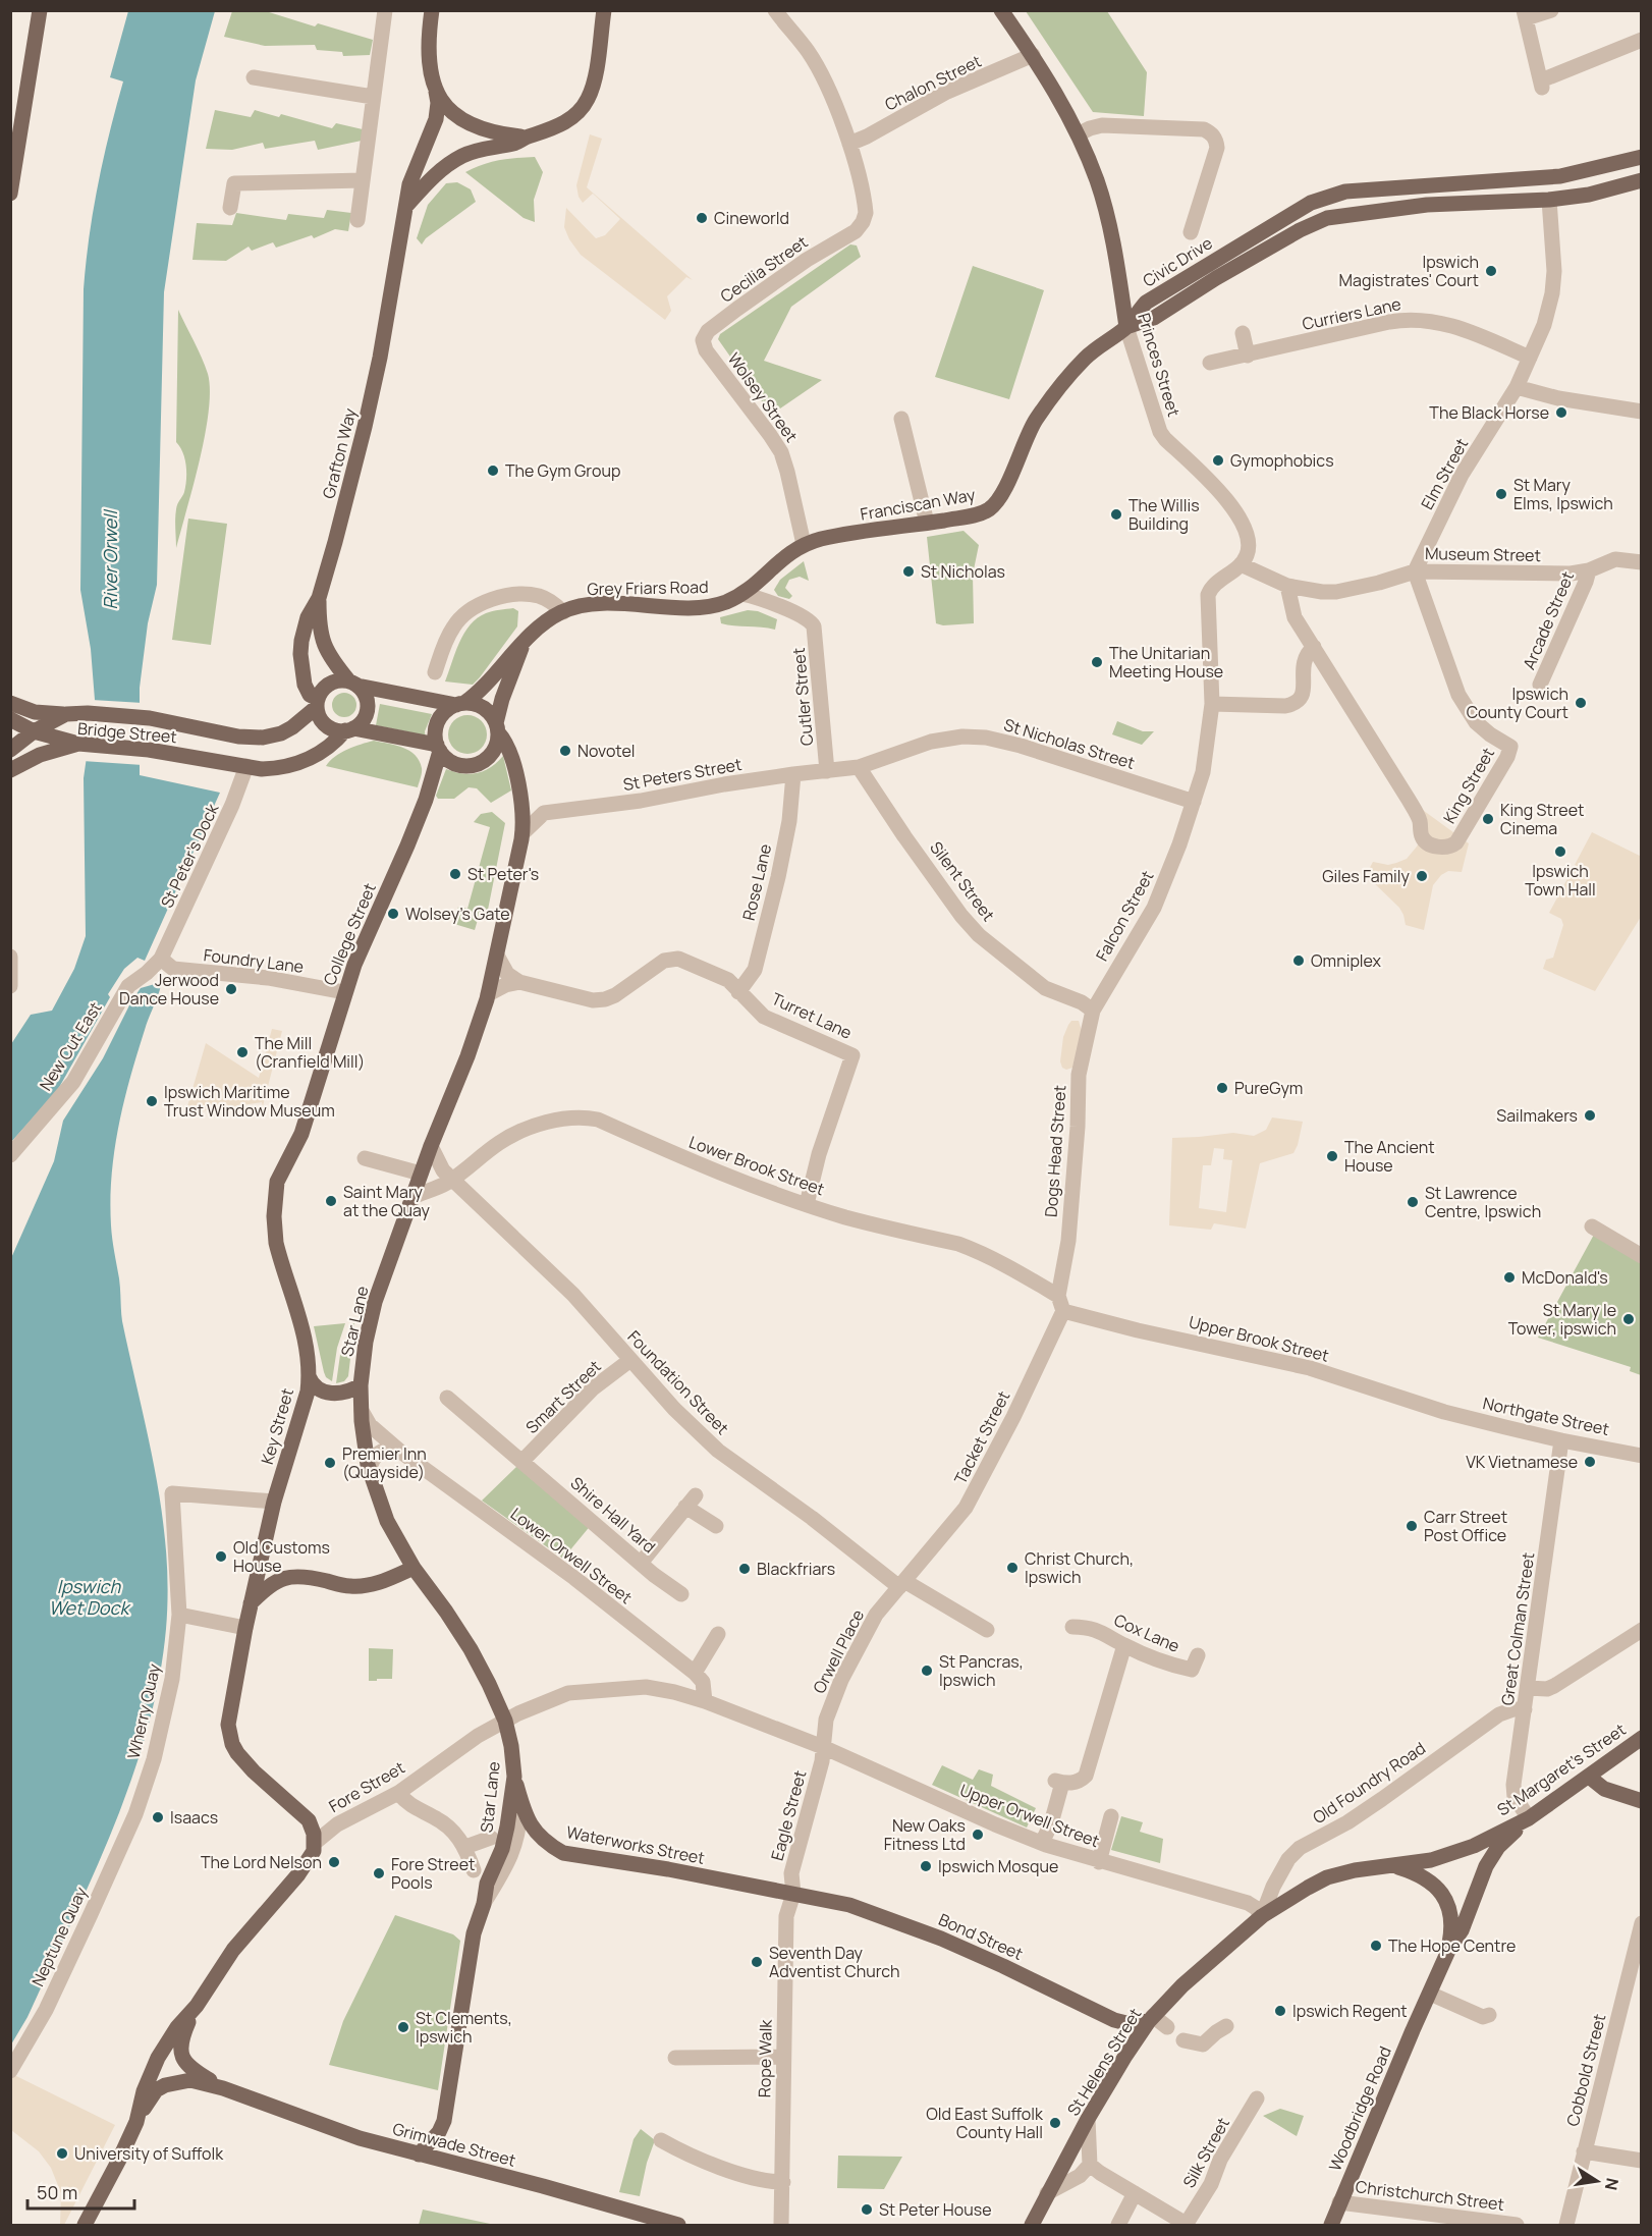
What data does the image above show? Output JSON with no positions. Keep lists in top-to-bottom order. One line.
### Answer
{"streets":{"main road":["Civic Drive","Princes Street","Grafton Way","Franciscan Way","Grey Friars Road","Bridge Street","College Street","Star Lane","Key Street","St Margaret's Street","Fore Street","Waterworks Street","Bond Street","St Helens Street","Woodbridge Road","Grimwade Street"],"street":["Chalon Street","Cecilia Street","Curriers Lane","Wolsey Street","Elm Street","Museum Street","Arcade Street","Cutler Street","St Nicholas Street","St Peters Street","King Street","St Peter's Dock","Silent Street","Rose Lane","Falcon Street","Foundry Lane","Turret Lane","New Cut East","Dogs Head Street","Lower Brook Street","Upper Brook Street","Foundation Street","Smart Street","Northgate Street","Tacket Street","Shire Hall Yard","Lower Orwell Street","Great Colman Street","Cox Lane","Orwell Place","Wherry Quay","Old Foundry Road","Eagle Street","Upper Orwell Street","Neptune Quay","Rope Walk","Cobbold Street","Silk Street","Christchurch Street"]},"crossings":[["Chalon Street","Cecilia Street"],["Chalon Street","Princes Street"],["Civic Drive","Princes Street"],["Civic Drive","Elm Street"],["Civic Drive","Franciscan Way"],["Cecilia Street","Wolsey Street"],["Curriers Lane","Elm Street"],["Princes Street","Franciscan Way"],["Princes Street","Falcon Street"],["Wolsey Street","Franciscan Way"],["Wolsey Street","Grey Friars Road"],["Grafton Way","Bridge Street"],["Elm Street","Museum Street"],["Elm Street","King Street"],["Franciscan Way","Grey Friars Road"],["Museum Street","Arcade Street"],["Museum Street","King Street"],["Grey Friars Road","Cutler Street"],["Grey Friars Road","College Street"],["Grey Friars Road","Star Lane"],["Cutler Street","St Nicholas Street"],["Cutler Street","St Peters Street"],["Bridge Street","St Peter's Dock"],["St Nicholas Street","St Peters Street"],["St Nicholas Street","Silent Street"],["St Nicholas Street","Falcon Street"],["St Peters Street","Rose Lane"],["St Peter's Dock","Foundry Lane"],["St Peter's Dock","New Cut East"],["Silent Street","Falcon Street"],["Silent Street","Dogs Head Street"],["Rose Lane","Turret Lane"],["Falcon Street","Dogs Head Street"],["College Street","Foundry Lane"],["College Street","Star Lane"],["College Street","Key Street"],["Foundry Lane","New Cut East"],["Turret Lane","Lower Brook Street"],["Dogs Head Street","Lower Brook Street"],["Lower Brook Street","Star Lane"],["Lower Brook Street","Foundation Street"],["Star Lane","Lower Orwell Street"],["Star Lane","Fore Street"],["Star Lane","Waterworks Street"],["Star Lane","Grimwade Street"],["Upper Brook Street","Northgate Street"],["Upper Brook Street","Tacket Street"],["Foundation Street","Smart Street"],["Foundation Street","Tacket Street"],["Foundation Street","Orwell Place"],["Smart Street","Shire Hall Yard"],["Northgate Street","Great Colman Street"],["Key Street","Wherry Quay"],["Key Street","Fore Street"],["Tacket Street","Orwell Place"],["Great Colman Street","St Margaret's Street"],["Great Colman Street","Old Foundry Road"],["Great Colman Street","Woodbridge Road"],["Orwell Place","Fore Street"],["Orwell Place","Eagle Street"],["Orwell Place","Upper Orwell Street"],["Wherry Quay","Neptune Quay"],["St Margaret's Street","Old Foundry Road"],["St Margaret's Street","Upper Orwell Street"],["St Margaret's Street","St Helens Street"],["St Margaret's Street","Woodbridge Road"],["Old Foundry Road","Upper Orwell Street"],["Old Foundry Road","St Helens Street"],["Fore Street","Eagle Street"],["Fore Street","Upper Orwell Street"],["Fore Street","Grimwade Street"],["Eagle Street","Upper Orwell Street"],["Eagle Street","Waterworks Street"],["Eagle Street","Bond Street"],["Eagle Street","Rope Walk"],["Upper Orwell Street","St Helens Street"],["Waterworks Street","Bond Street"],["Waterworks Street","Rope Walk"],["Bond Street","Rope Walk"],["Bond Street","St Helens Street"],["Woodbridge Road","Christchurch Street"]],"water":["River Orwell","Ipswich Wet Dock"],"places":["Cineworld","Ipswich Magistrates' Court","The Black Horse","Gymophobics","The Gym Group","St Mary Elms, Ipswich","The Willis Building","St Nicholas","The Unitarian Meeting House","Ipswich County Court","Novotel","King Street Cinema","Ipswich Town Hall","St Peter's","Giles Family","Wolsey's Gate","Omniplex","Jerwood Dance House","The Mill (Cranfield Mill)","PureGym","Ipswich Maritime Trust Window Museum","Sailmakers","The Ancient House","Saint Mary at the Quay","St Lawrence Centre, Ipswich","McDonald's","St Mary le Tower, ipswich","VK Vietnamese","Premier Inn (Quayside)","Carr Street Post Office","Old Customs House","Christ Church, Ipswich","Blackfriars","St Pancras, Ipswich","Isaacs","New Oaks Fitness Ltd","The Lord Nelson","Ipswich Mosque","Fore Street Pools","The Hope Centre","Seventh Day Adventist Church","Ipswich Regent","St Clements, Ipswich","Old East Suffolk County Hall","University of Suffolk","St Peter House"],"scale_bar":"50 m","north":"right"}
